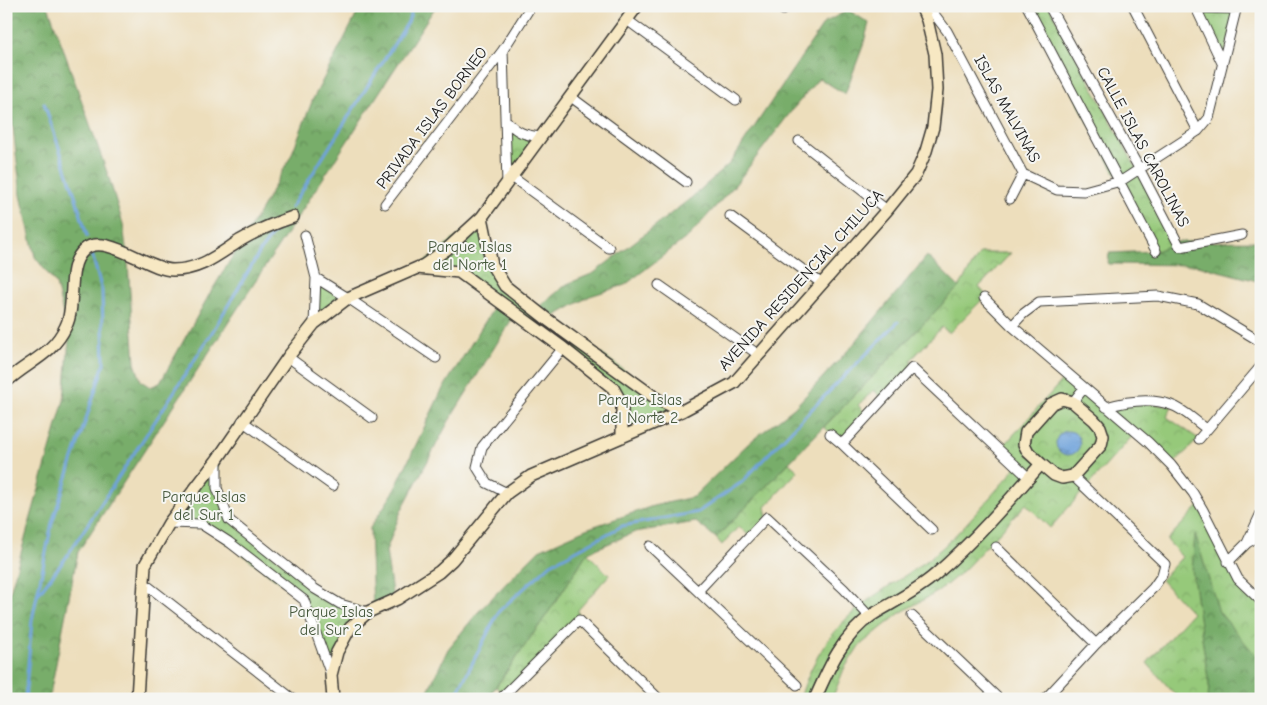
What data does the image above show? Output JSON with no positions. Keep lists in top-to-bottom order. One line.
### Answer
{"streets":{"street":["ISLAS MALVINAS","PRIVADA ISLAS BORNEO","CALLE ISLAS CAROLINAS","AVENIDA RESIDENCIAL CHILUCA"]},"crossings":[["ISLAS MALVINAS","CALLE ISLAS CAROLINAS"]],"parks":["Parque Islas del Norte 1","Parque Islas del Norte 2","Parque Islas del Sur 1","Parque Islas del Sur 2"]}
